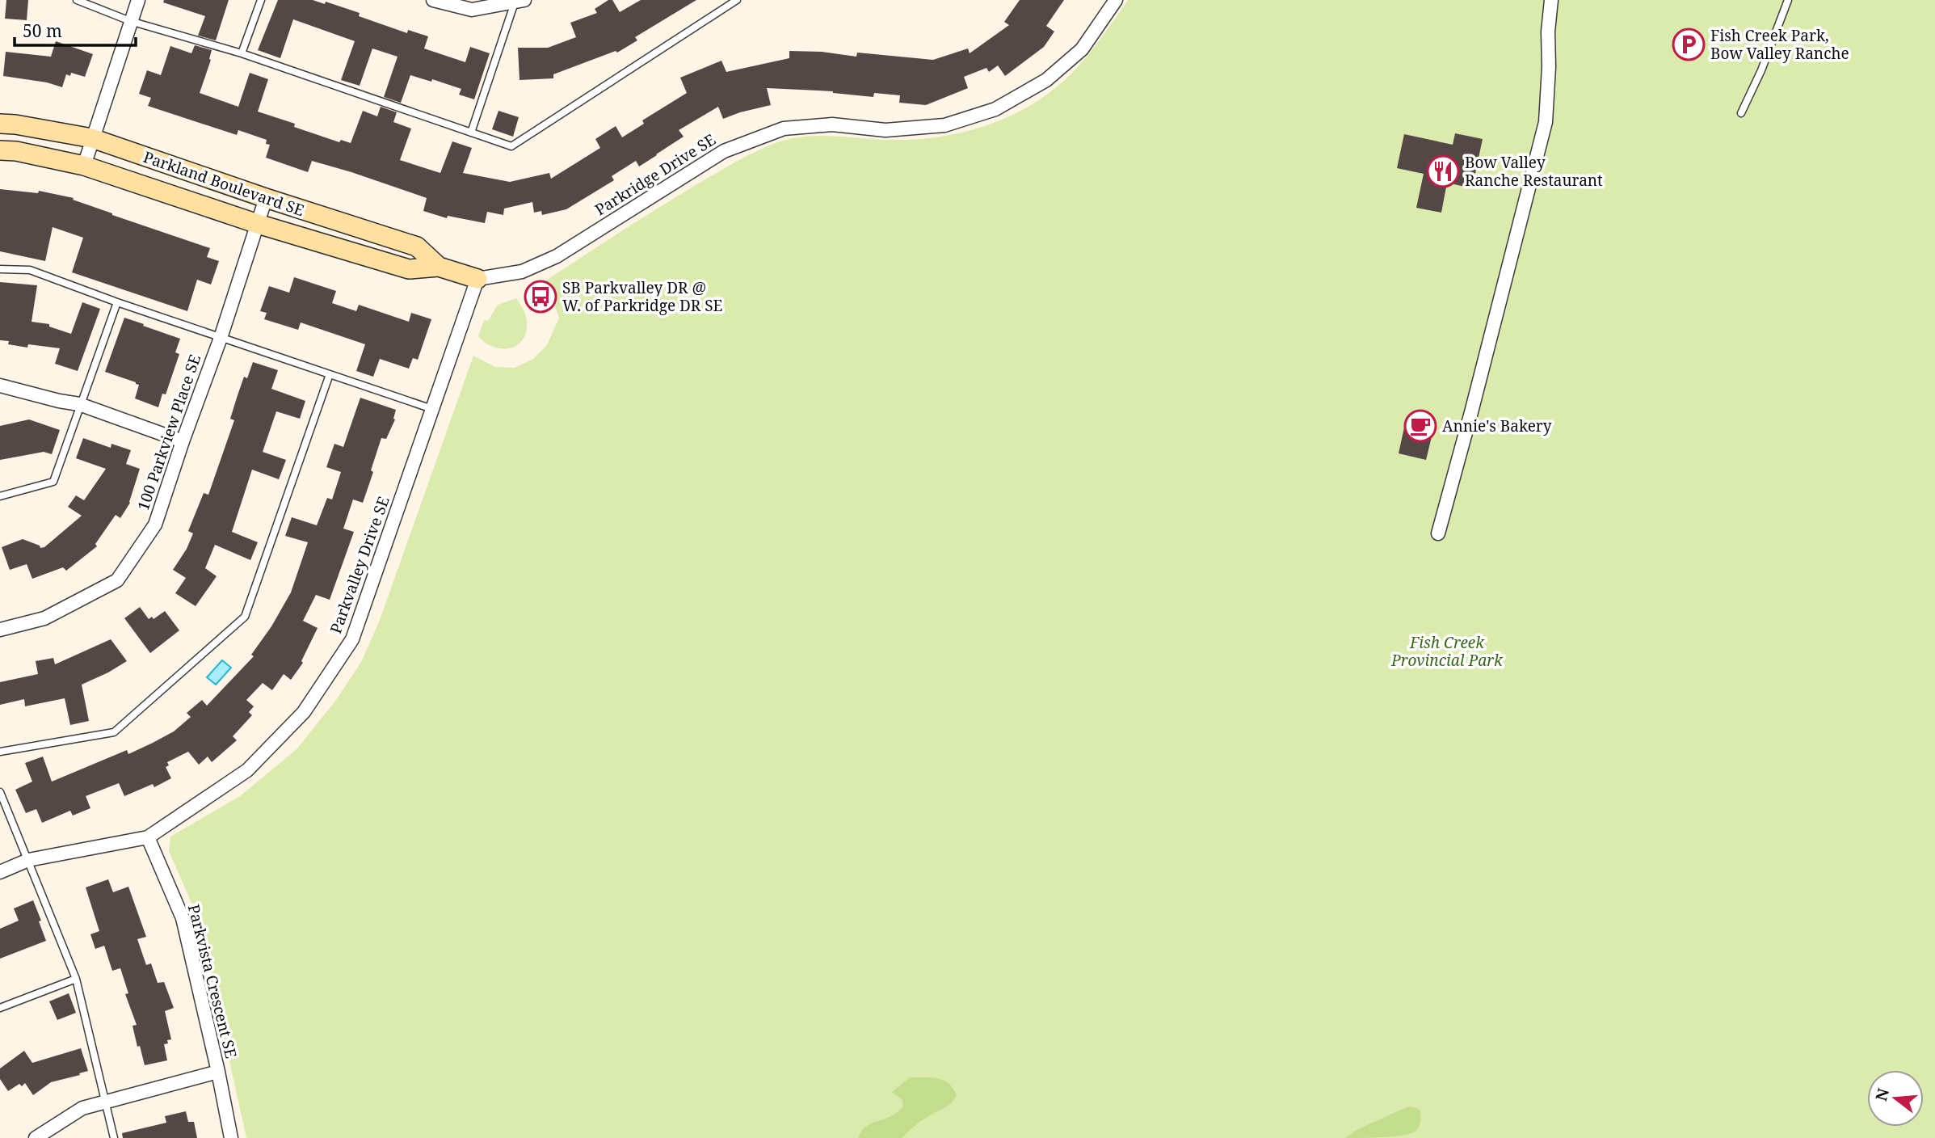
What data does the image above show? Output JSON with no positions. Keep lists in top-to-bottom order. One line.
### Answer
{"streets":{"street":["Parkridge Drive SE","Parkland Boulevard SE","100 Parkview Place SE","Parkvalley Drive SE","Parkvista Crescent SE"]},"crossings":[["Parkridge Drive SE","Parkland Boulevard SE"],["Parkridge Drive SE","Parkvalley Drive SE"],["Parkland Boulevard SE","100 Parkview Place SE"],["Parkland Boulevard SE","Parkvalley Drive SE"],["Parkvalley Drive SE","Parkvista Crescent SE"]],"parks":["Fish Creek Provincial Park"],"places":{"parking":["Fish Creek Park, Bow Valley Ranche"],"restaurant":["Bow Valley Ranche Restaurant"],"bus stop":["SB Parkvalley DR @ W. of Parkridge DR SE"],"cafe":["Annie's Bakery"]},"scale_bar":"50 m","north":"left"}
